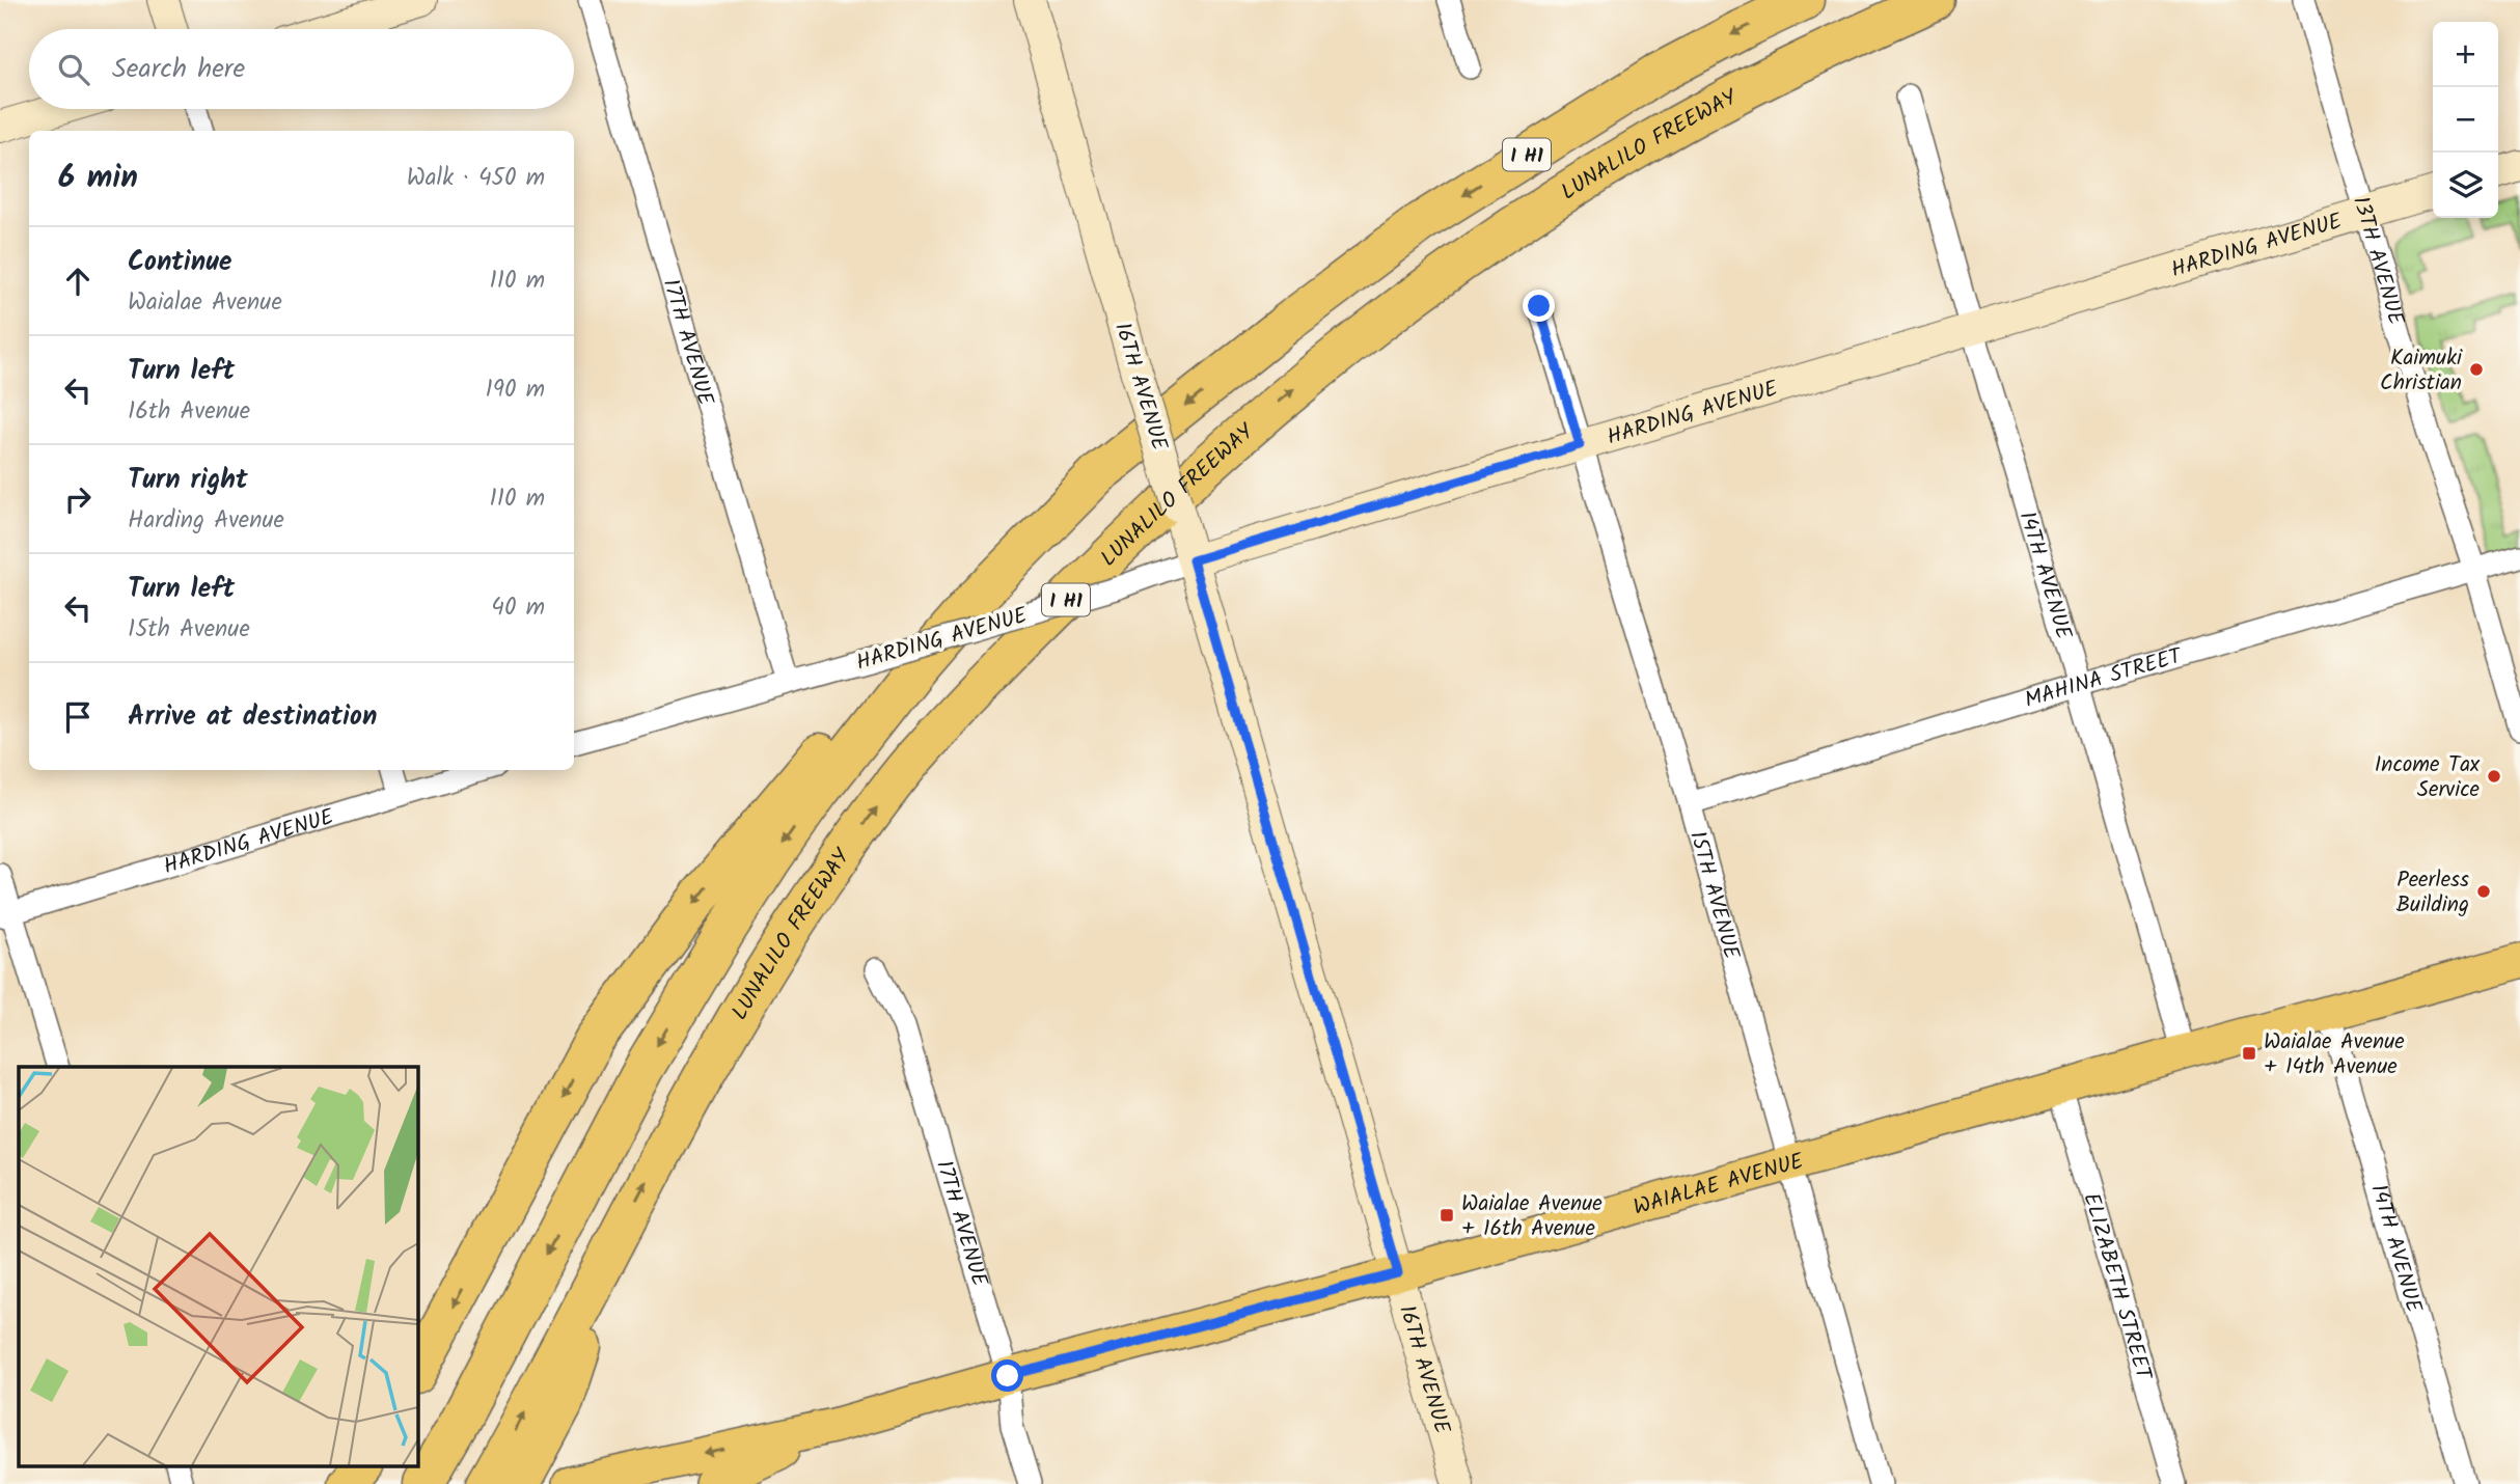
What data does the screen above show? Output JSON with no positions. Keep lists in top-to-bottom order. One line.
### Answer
{"streets":{"highway":["LUNALILO FREEWAY","I H1"],"main road":["WAIALAE AVENUE"],"street":["HARDING AVENUE","13TH AVENUE","17TH AVENUE","16TH AVENUE","14TH AVENUE","MAHINA STREET","15TH AVENUE","ELIZABETH STREET"]},"crossings":[["HARDING AVENUE","13TH AVENUE"],["HARDING AVENUE","17TH AVENUE"],["HARDING AVENUE","16TH AVENUE"],["HARDING AVENUE","14TH AVENUE"],["HARDING AVENUE","15TH AVENUE"],["13TH AVENUE","MAHINA STREET"],["17TH AVENUE","WAIALAE AVENUE"],["16TH AVENUE","WAIALAE AVENUE"],["14TH AVENUE","MAHINA STREET"],["14TH AVENUE","WAIALAE AVENUE"],["MAHINA STREET","15TH AVENUE"],["15TH AVENUE","WAIALAE AVENUE"],["WAIALAE AVENUE","ELIZABETH STREET"]],"places":{"other":["Kaimuki Christian","Income Tax Service","Peerless Building"],"transit":["Waialae Avenue + 14th Avenue","Waialae Avenue + 16th Avenue"]},"page":{"map_buttons":["+","−"],"search":"Search here","heading":["6 min","Walk · 450 m"],"list":[["Continue","Waialae Avenue","110 m"],["Turn left","16th Avenue","190 m"],["Turn right","Harding Avenue","110 m"],["Turn left","15th Avenue","40 m"],"Arrive at destination"]}}
